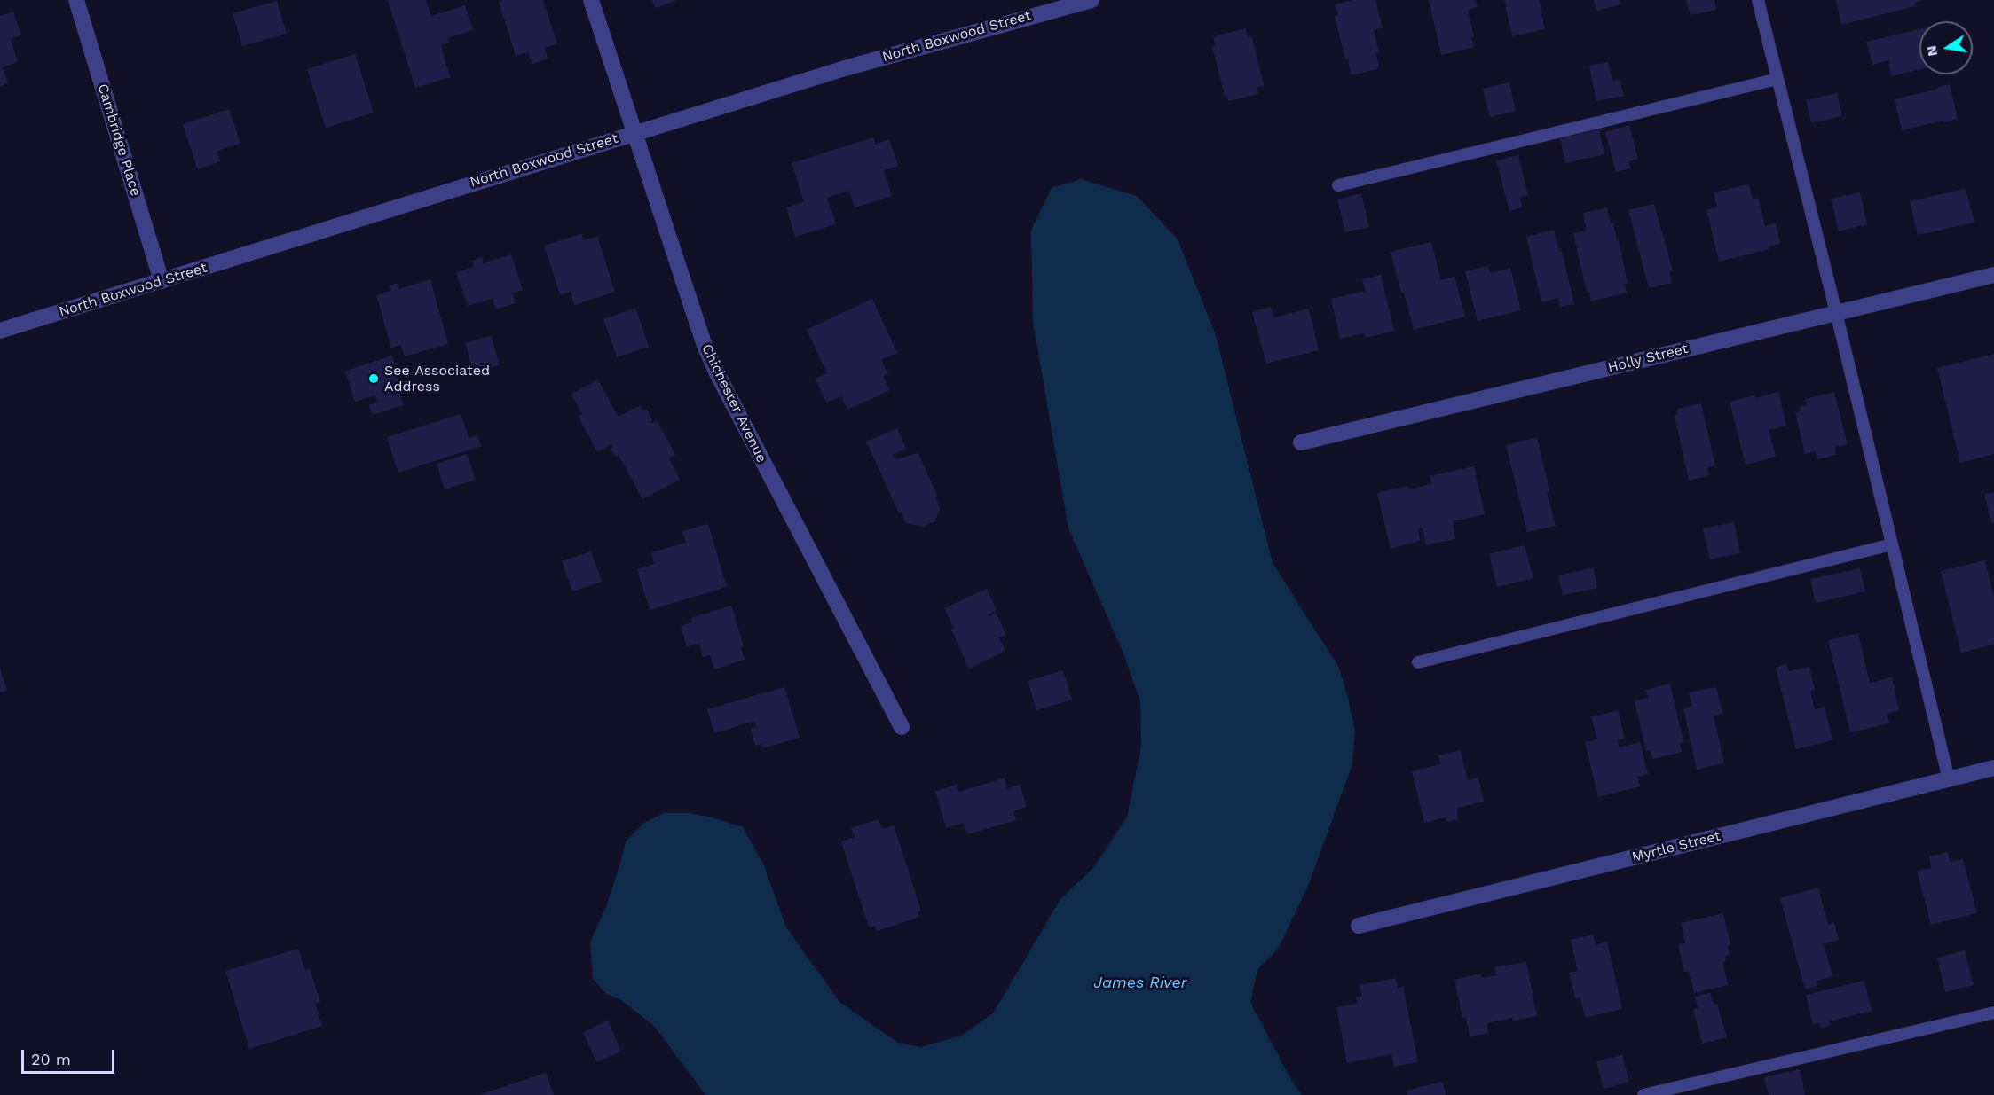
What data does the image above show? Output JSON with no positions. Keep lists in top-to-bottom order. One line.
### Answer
{"streets":{"street":["North Boxwood Street","Cambridge Place","Holly Street","Chichester Avenue","Myrtle Street"]},"crossings":[["North Boxwood Street","Cambridge Place"],["North Boxwood Street","Chichester Avenue"]],"water":["James River"],"places":["See Associated Address"],"scale_bar":"20 m","north":"left"}
